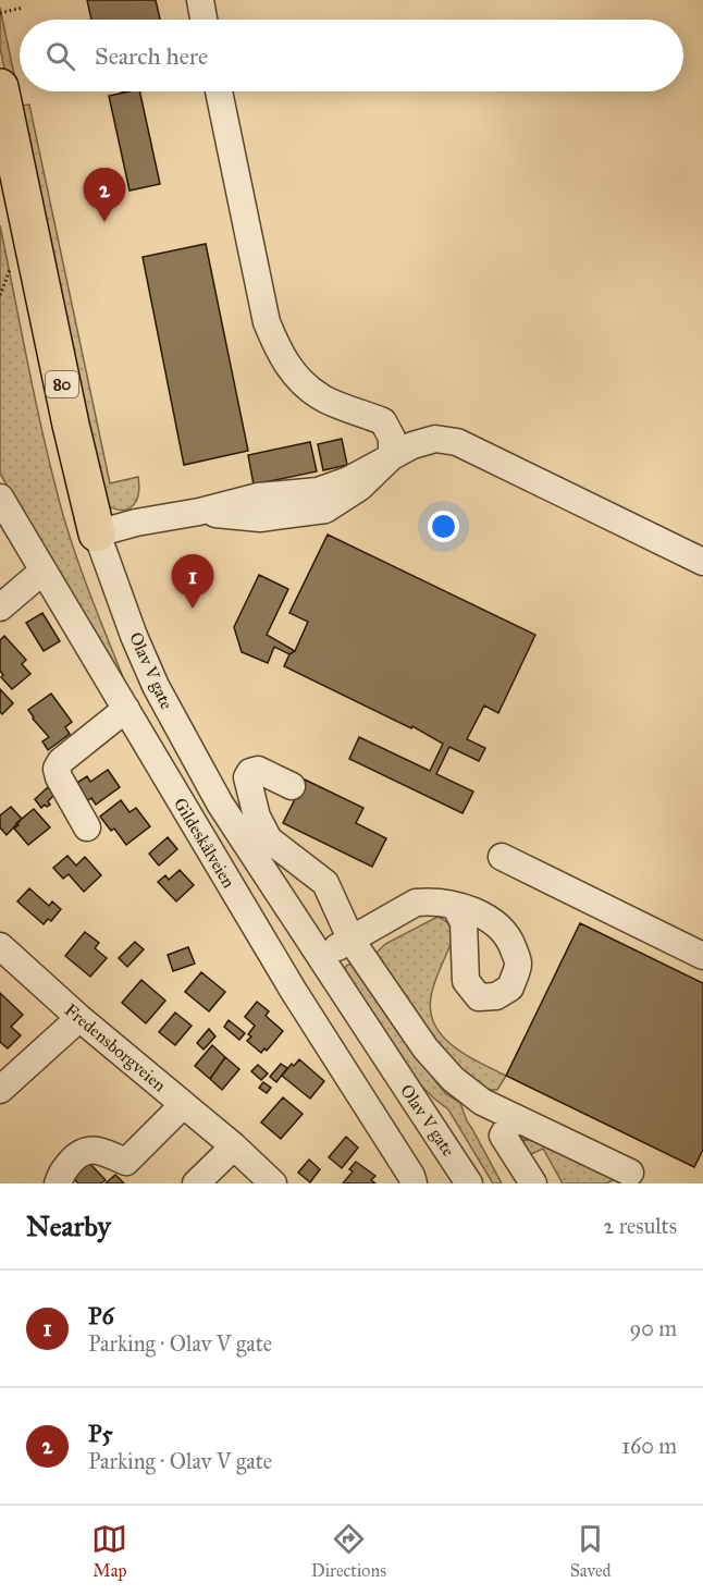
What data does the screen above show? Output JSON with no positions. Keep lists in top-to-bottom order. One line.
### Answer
{"streets":{"highway":["80","Olav V gate"],"street":["Gildeskålveien","Fredensborgveien"]},"page":{"search":"Search here","pins":["2","1"],"heading":["Nearby","2 results"],"list":[{"mark":"1","name":"P6","note":"Parking · Olav V gate","value":"90 m"},{"mark":"2","name":"P5","note":"Parking · Olav V gate","value":"160 m"}],"nav":["Map","Directions","Saved"]}}
